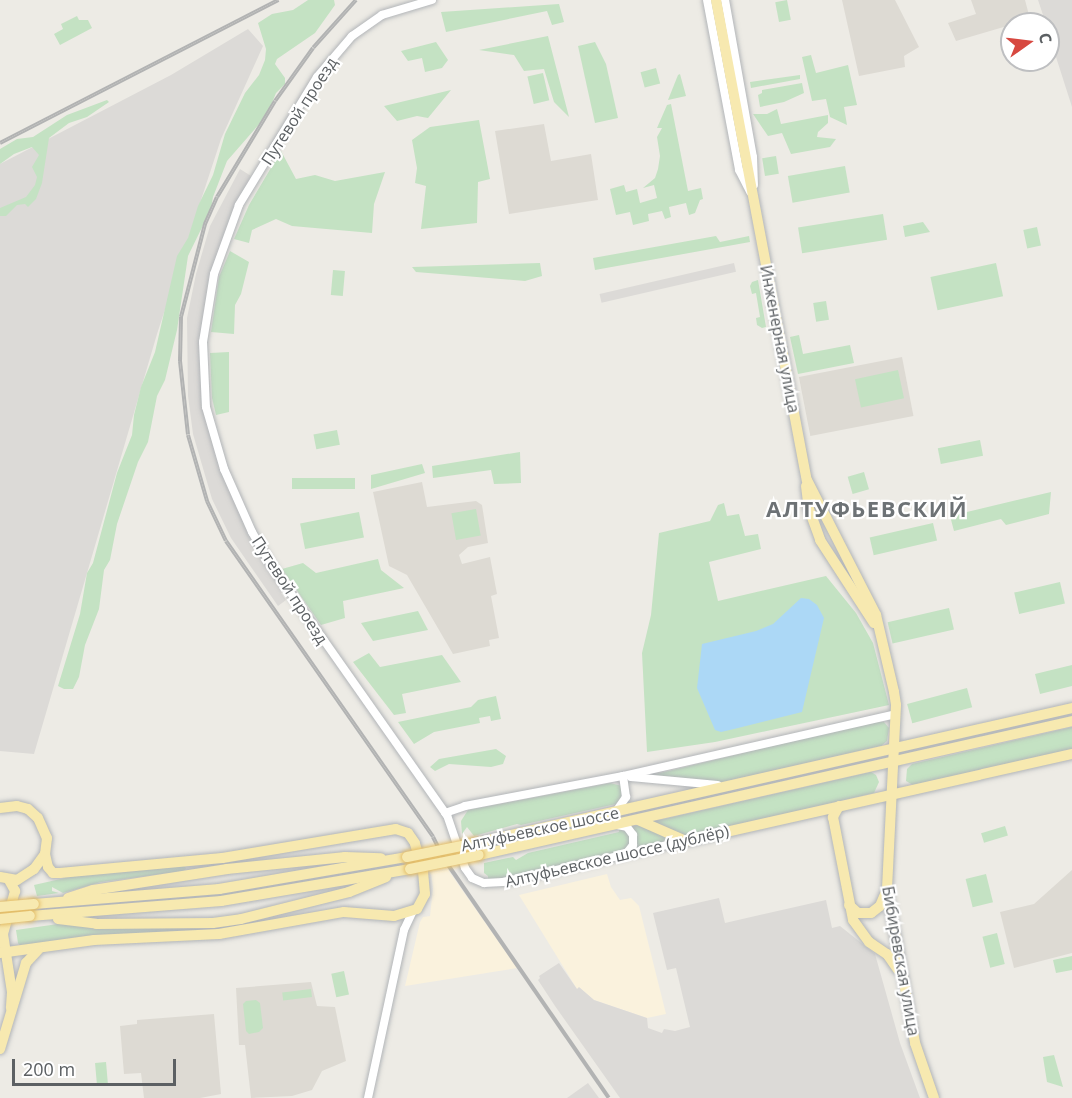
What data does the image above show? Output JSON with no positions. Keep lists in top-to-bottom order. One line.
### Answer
{"streets":{"main road":["Инженерная улица","Алтуфьевское шоссе","Алтуфьевское шоссе (дублёр)","Бибиревская улица"],"street":["Путевой проезд"]},"crossings":[["Путевой проезд","Алтуфьевское шоссе (дублёр)"],["Инженерная улица","Алтуфьевское шоссе"],["Инженерная улица","Бибиревская улица"],["Алтуфьевское шоссе","Бибиревская улица"],["Алтуфьевское шоссе (дублёр)","Бибиревская улица"]],"districts":["АЛТУФЬЕВСКИЙ"],"scale_bar":"200 m","north":"right"}
